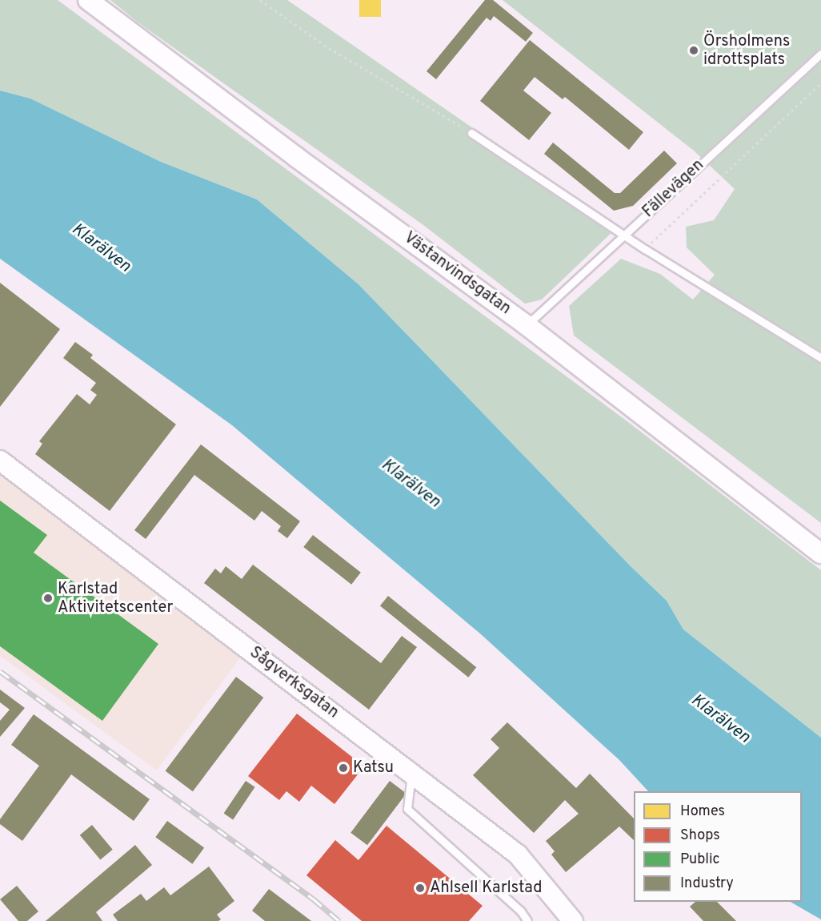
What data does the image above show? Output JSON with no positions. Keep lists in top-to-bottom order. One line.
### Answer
{"streets":{"street":["Västanvindsgatan","Sågverksgatan"],"lane":["Fällevägen"]},"crossings":[["Fällevägen","Västanvindsgatan"]],"water":["Klarälven"],"places":["Örsholmens idrottsplats","Karlstad Aktivitetscenter","Katsu","Ahlsell Karlstad"],"legend":["Homes","Shops","Public","Industry"]}
